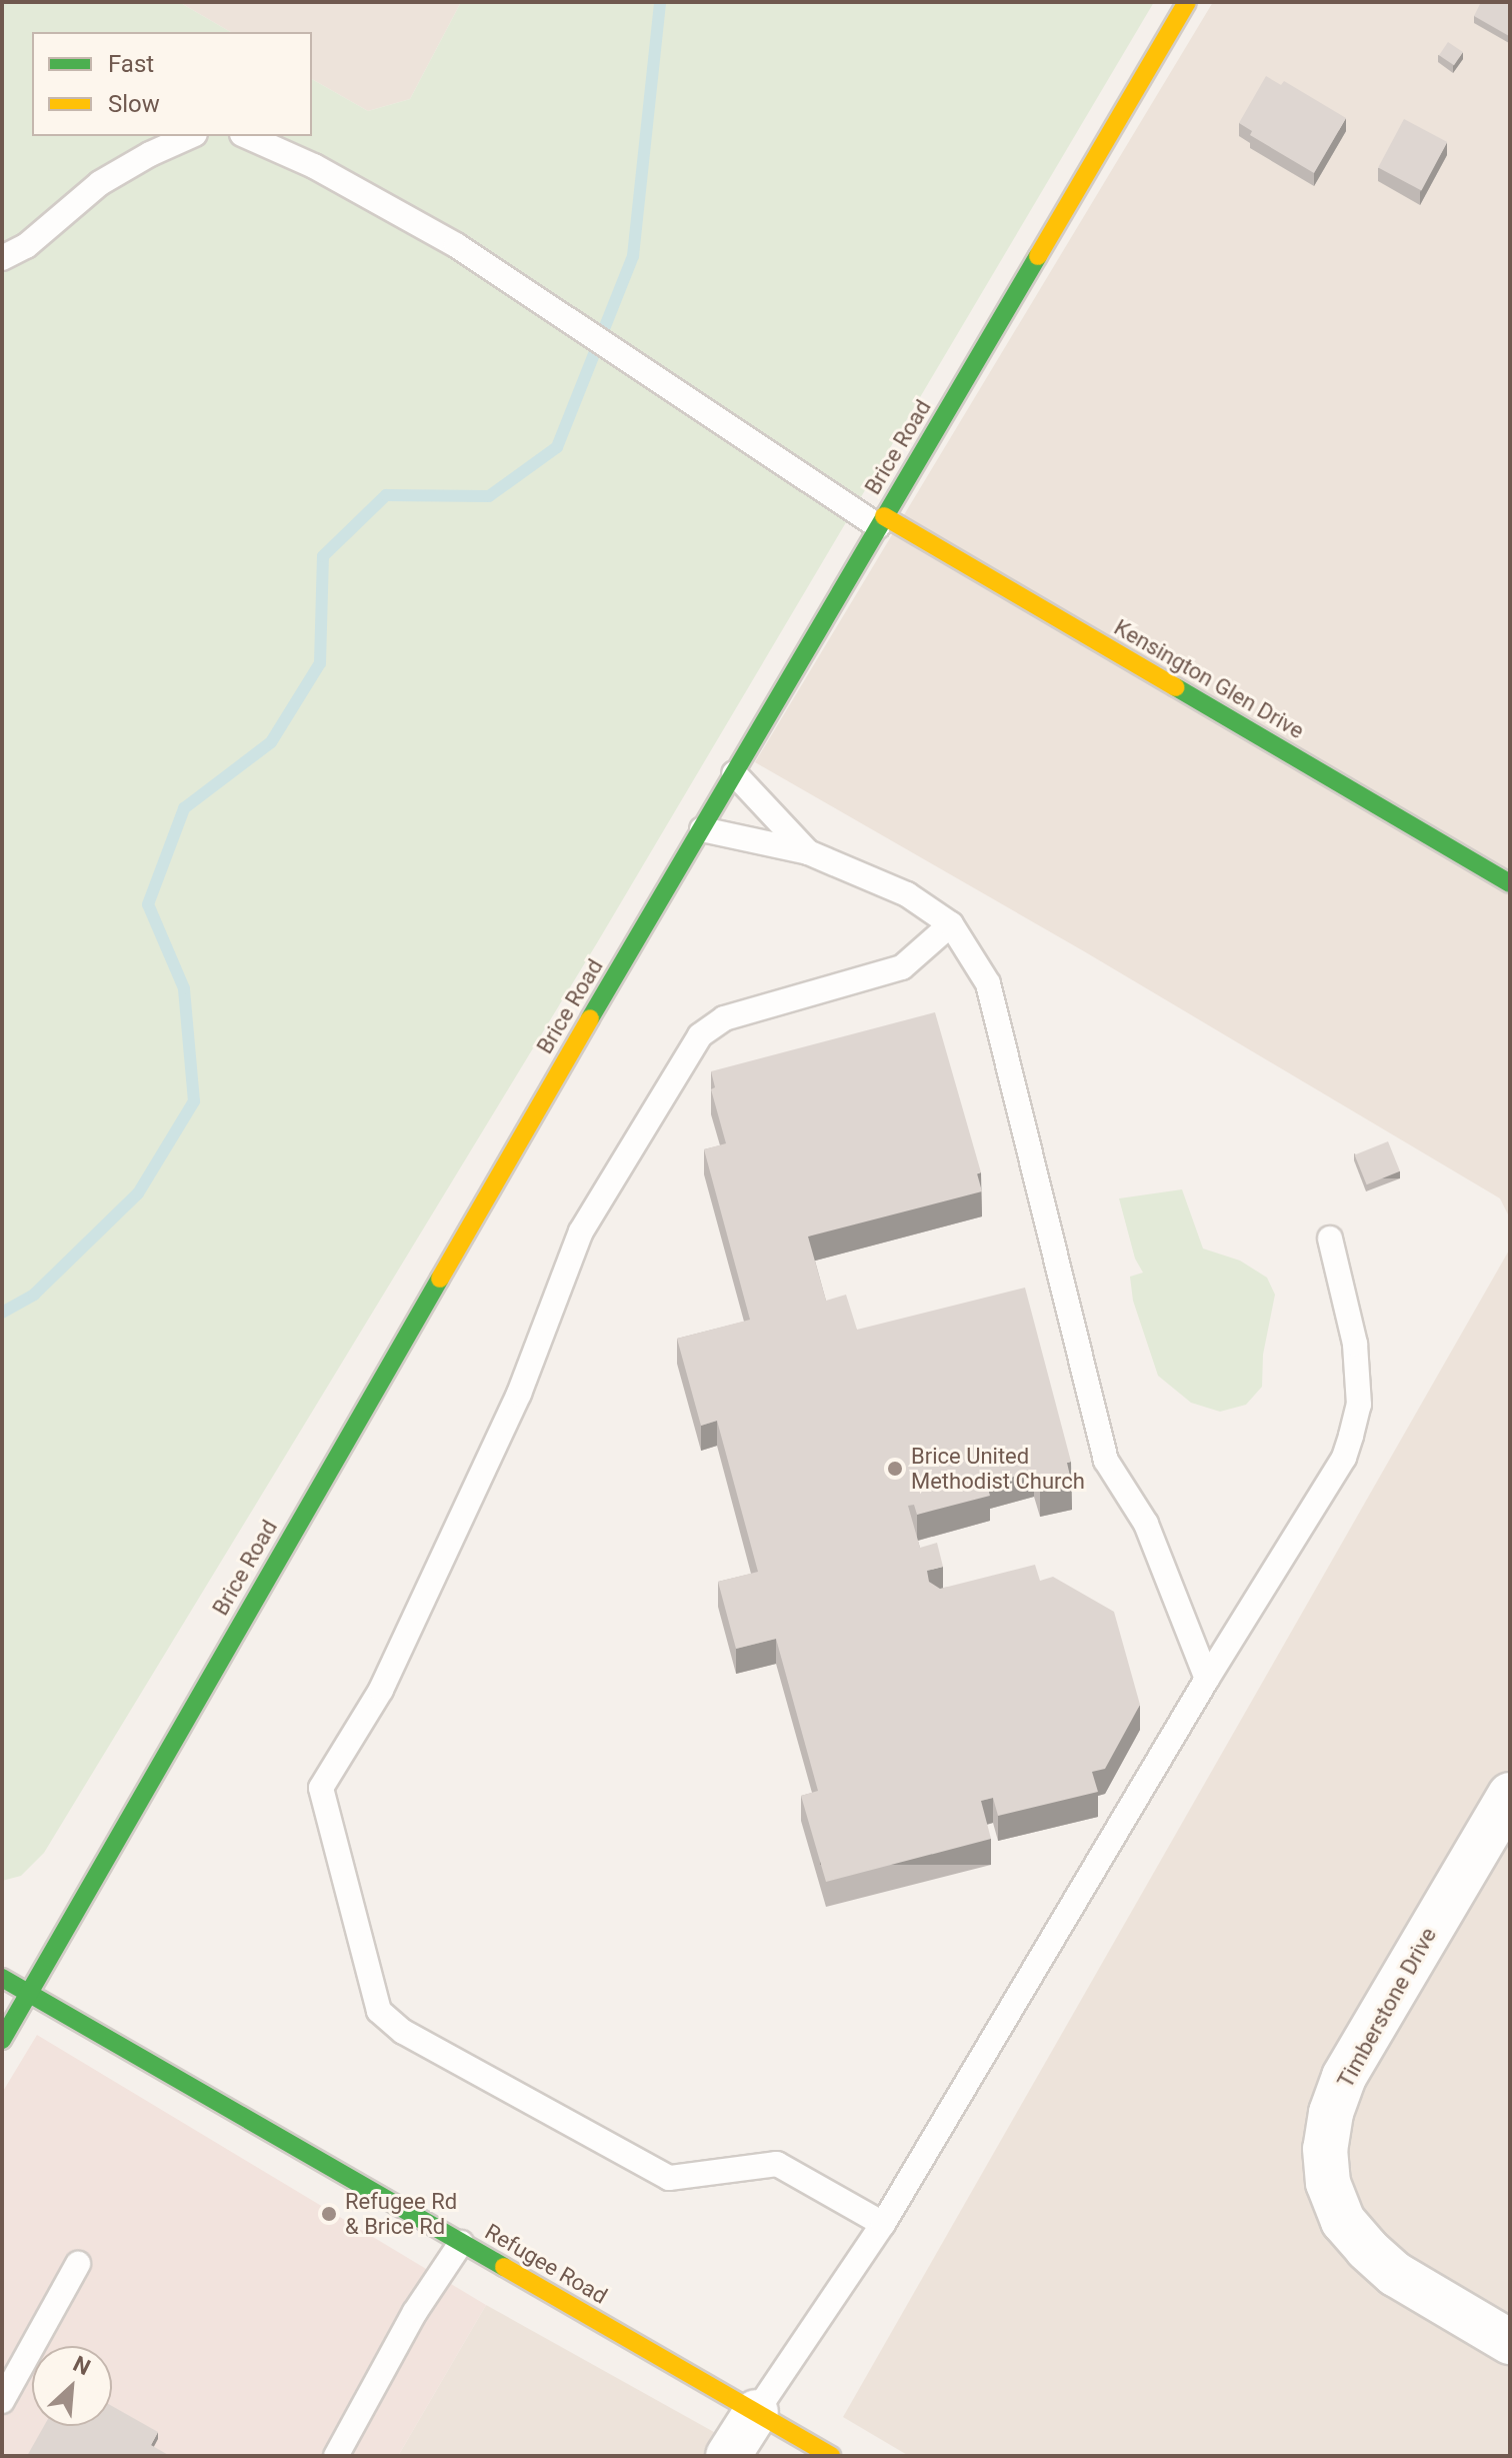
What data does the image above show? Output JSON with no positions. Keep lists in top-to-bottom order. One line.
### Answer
{"streets":{"main road":["Brice Road","Kensington Glen Drive","Refugee Road"],"street":["Timberstone Drive"]},"crossings":[["Brice Road","Kensington Glen Drive"],["Brice Road","Refugee Road"]],"places":["Brice United Methodist Church","Refugee Rd & Brice Rd"],"legend":["Fast","Slow"],"north":"top right"}
